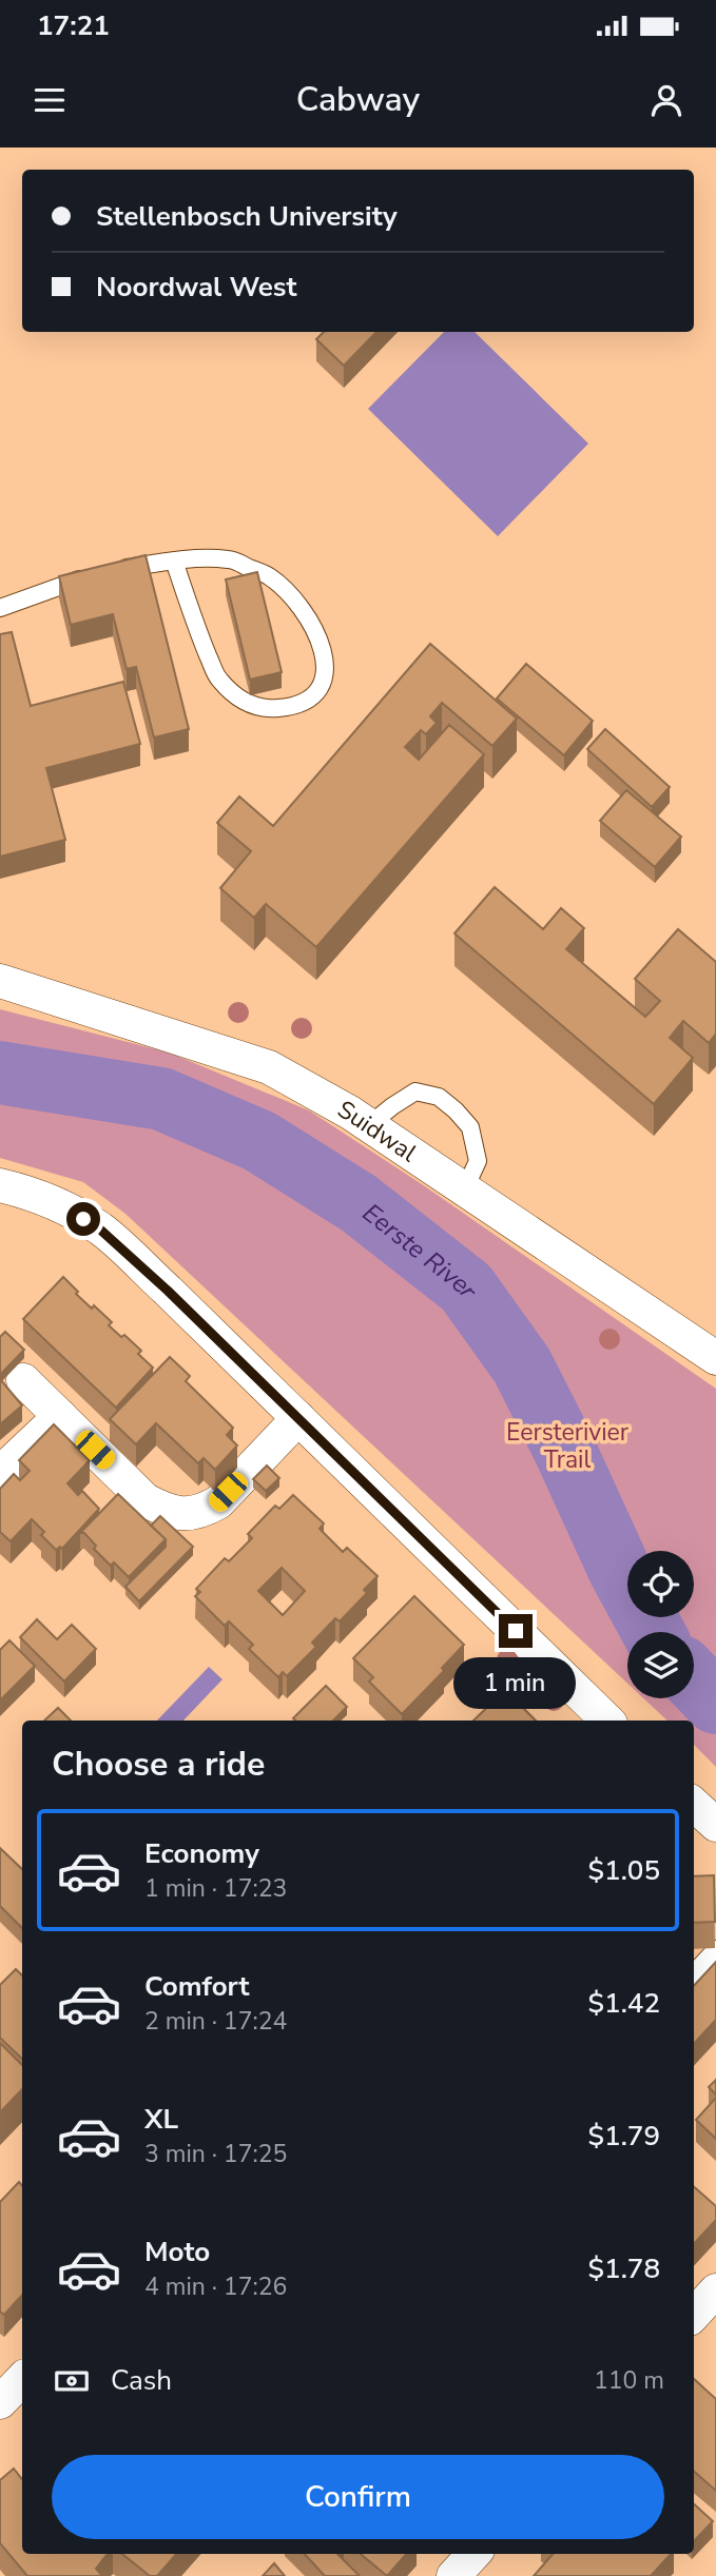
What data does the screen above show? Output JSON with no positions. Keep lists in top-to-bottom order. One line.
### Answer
{"streets":{"street":["Suidwal"]},"water":["Eerste River"],"parks":["Eersterivier Trail"],"page":{"status":"17:21","header":"Cabway","banner":["Stellenbosch University","Noordwal West"],"bubble":"1 min","heading":"Choose a ride","list":[{"name":"Economy","note":"1 min · 17:23","value":"$1.05"},{"name":"Comfort","note":"2 min · 17:24","value":"$1.42"},{"name":"XL","note":"3 min · 17:25","value":"$1.79"},{"name":"Moto","note":"4 min · 17:26","value":"$1.78"}],"pay":["Cash","110 m"],"buttons":"Confirm"}}
